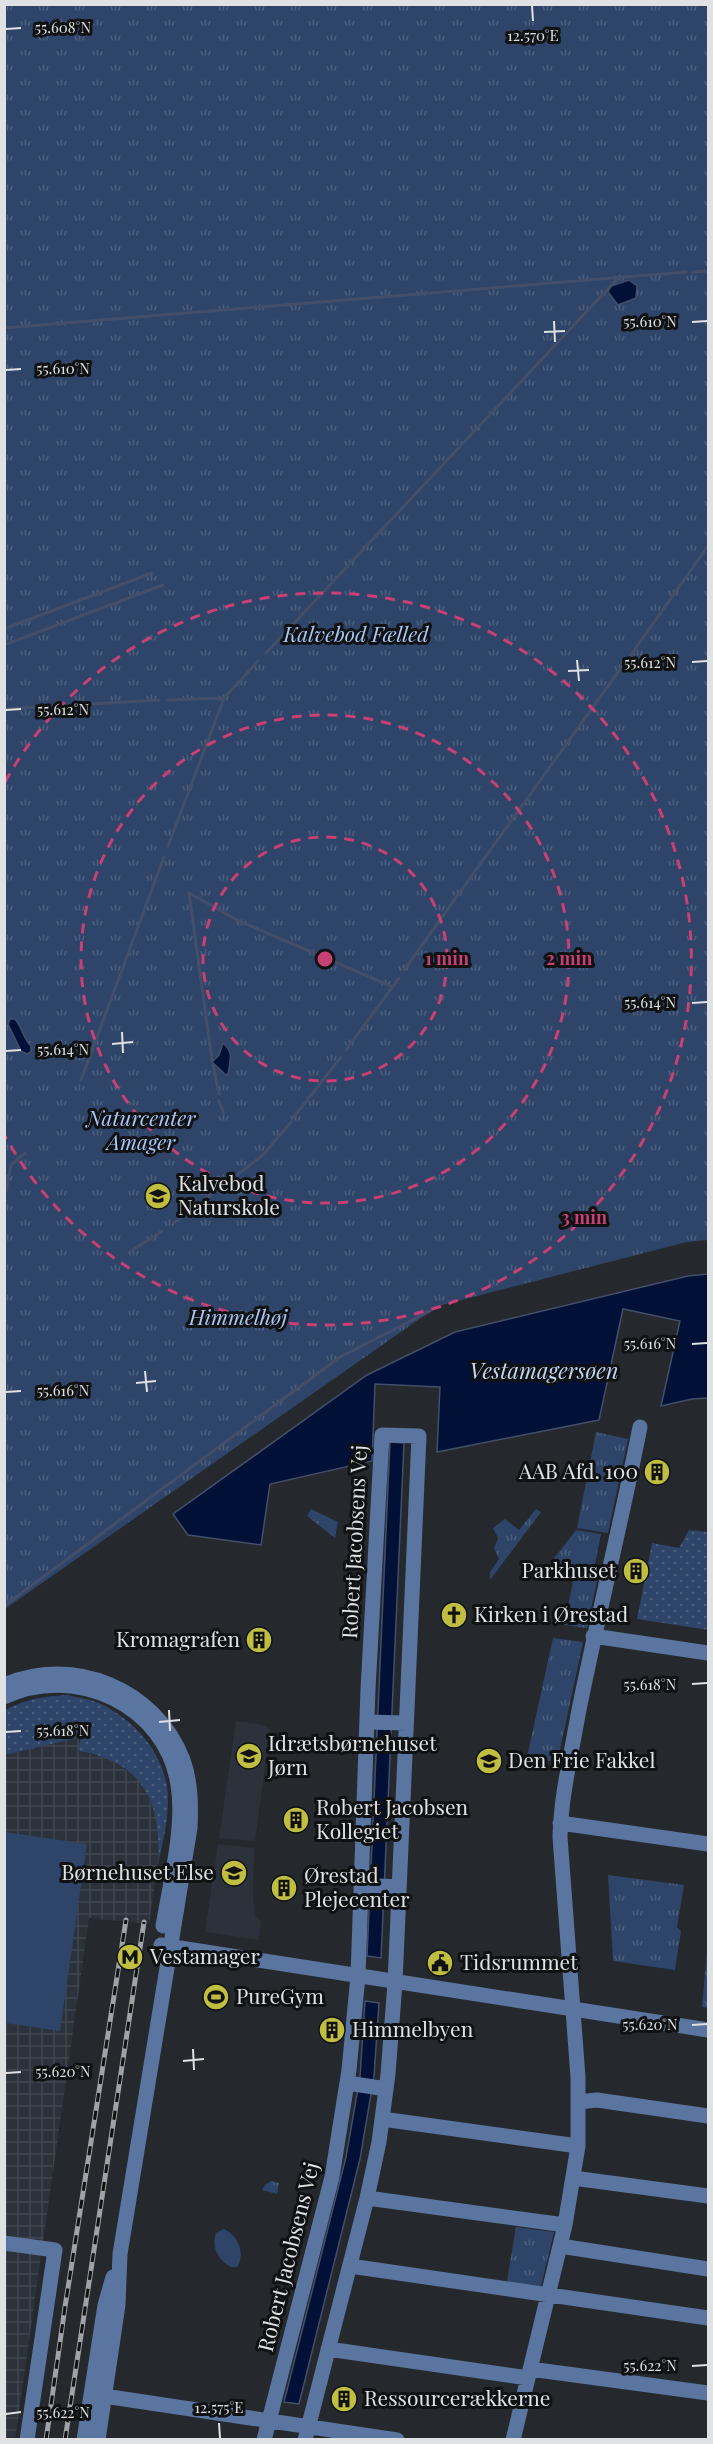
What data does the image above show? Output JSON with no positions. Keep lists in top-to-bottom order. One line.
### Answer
{"streets":{"street":["Robert Jacobsens Vej"]},"water":["Vestamagersøen"],"parks":["Kalvebod Fælled","Naturcenter Amager","Himmelhøj"],"places":{"school or university":["Kalvebod Naturskole","Idrætsbørnehuset Jørn","Den Frie Fakkel","Børnehuset Else"],"building":["AAB Afd. 100","Parkhuset","Kromagrafen","Robert Jacobsen Kollegiet","Ørestad Plejecenter","Himmelbyen","Ressourcerækkerne"],"church":["Kirken i Ørestad"],"metro station":["Vestamager"],"public building":["Tidsrummet"],"sports":["PureGym"]},"coordinates":["55.608°N","12.570°E","55.610°N","55.612°N","55.614°N","55.616°N","55.618°N","55.620°N","55.622°N","12.575°E"],"rings":["1 min","2 min","3 min"]}
